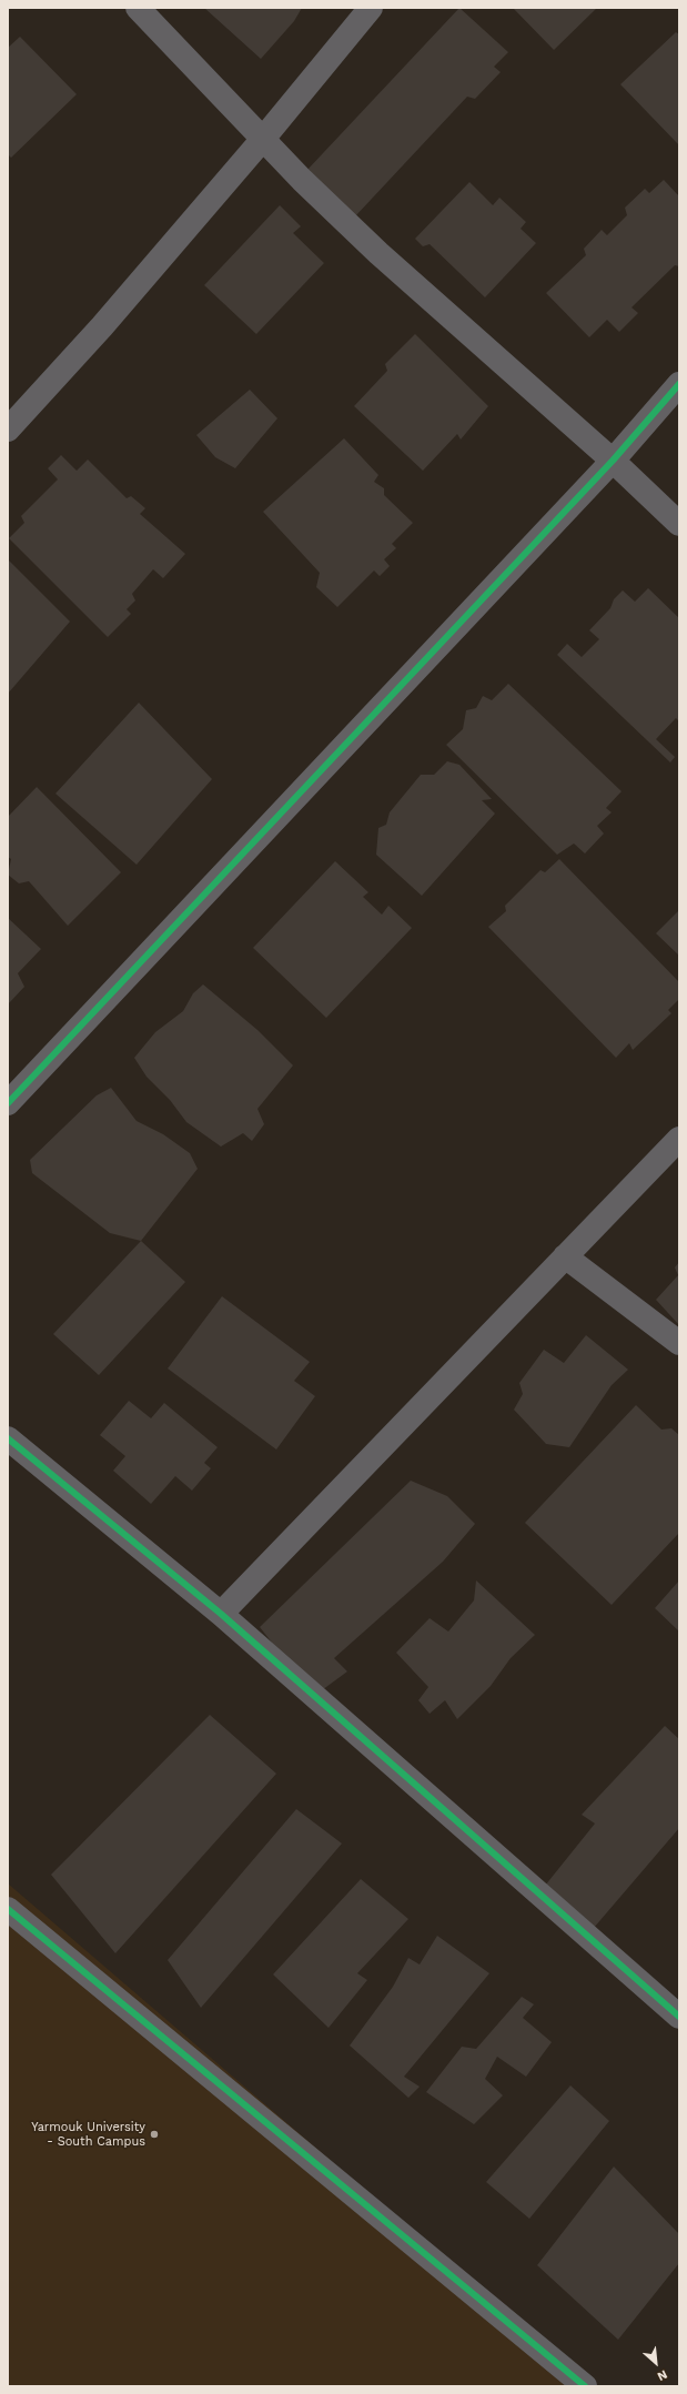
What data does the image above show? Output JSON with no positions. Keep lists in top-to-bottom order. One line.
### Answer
{"places":["Yarmouk University - South Campus"],"north":"bottom right"}
